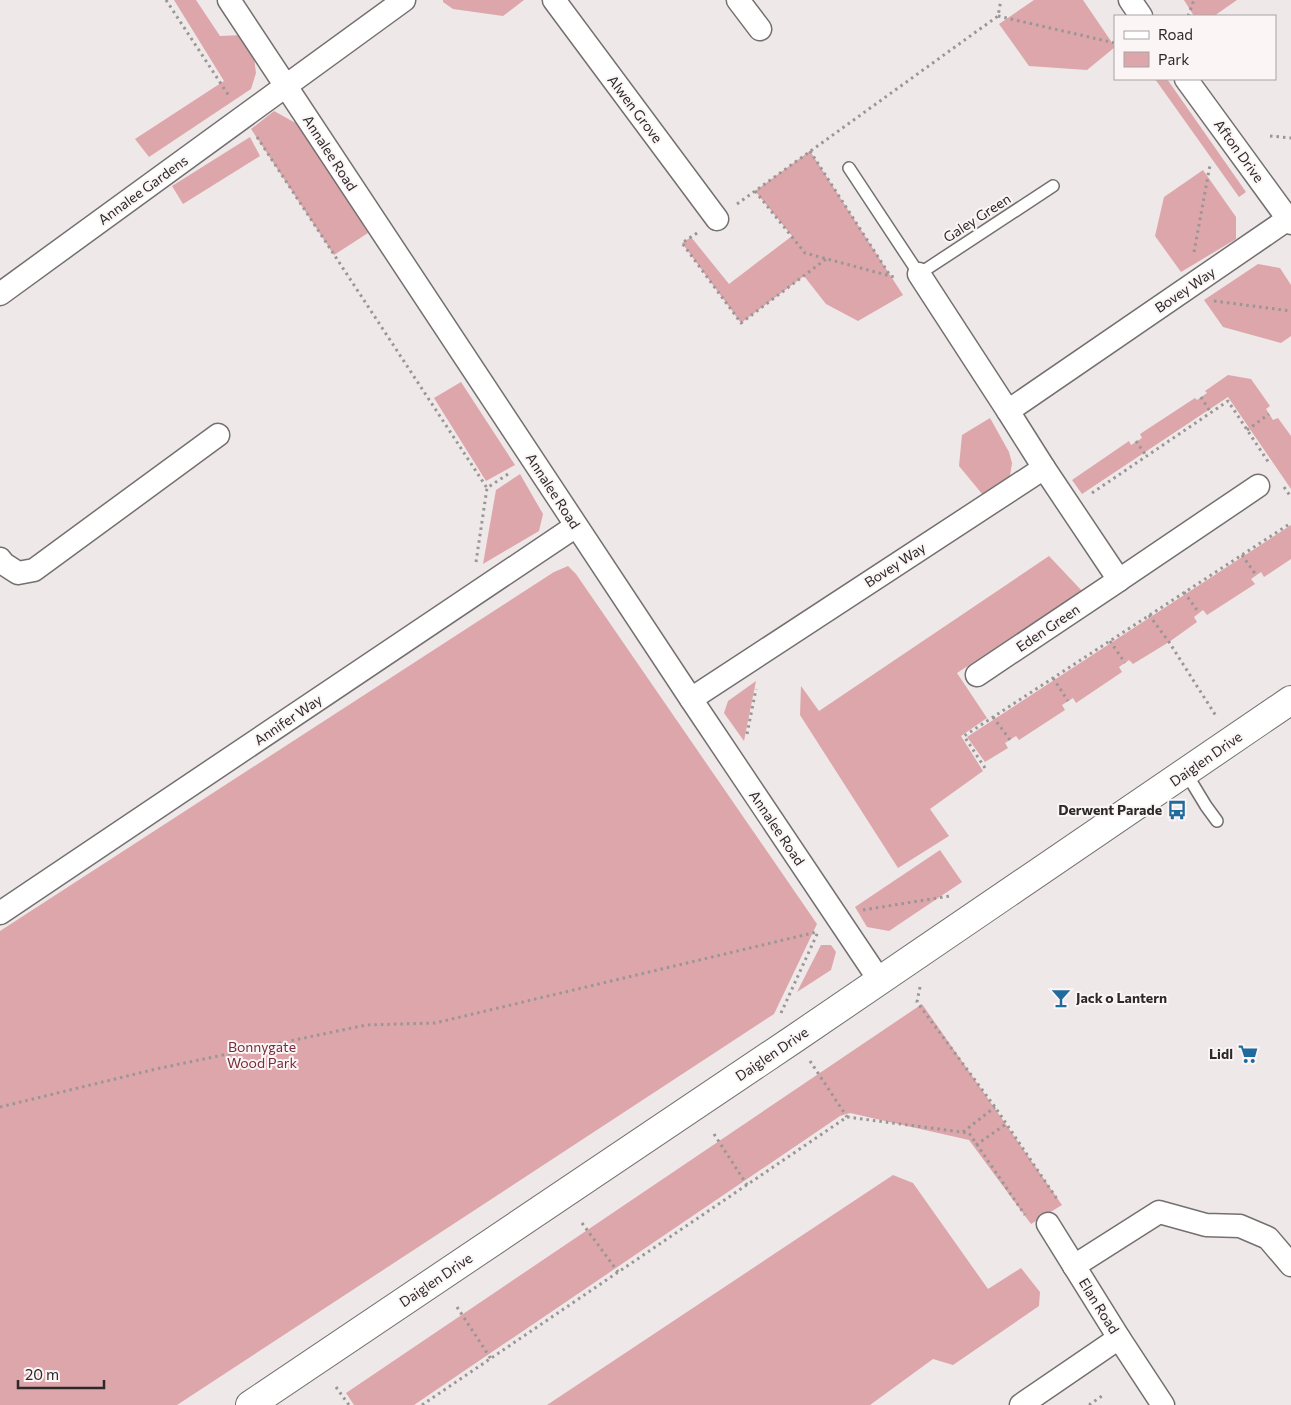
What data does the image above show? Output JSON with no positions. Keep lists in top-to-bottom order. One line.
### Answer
{"streets":{"street":["Alwen Grove","Afton Drive","Annalee Road","Annalee Gardens","Bovey Way","Eden Green","Annifer Way","Daiglen Drive","Elan Road"],"lane":["Galey Green"]},"crossings":[["Afton Drive","Bovey Way"],["Annalee Road","Annalee Gardens"],["Annalee Road","Bovey Way"],["Annalee Road","Annifer Way"],["Annalee Road","Daiglen Drive"]],"parks":["Bonnygate Wood Park"],"places":{"bus stop":["Derwent Parade"],"bar":["Jack o Lantern"],"supermarket":["Lidl"]},"legend":["Road","Park"],"scale_bar":"20 m"}
